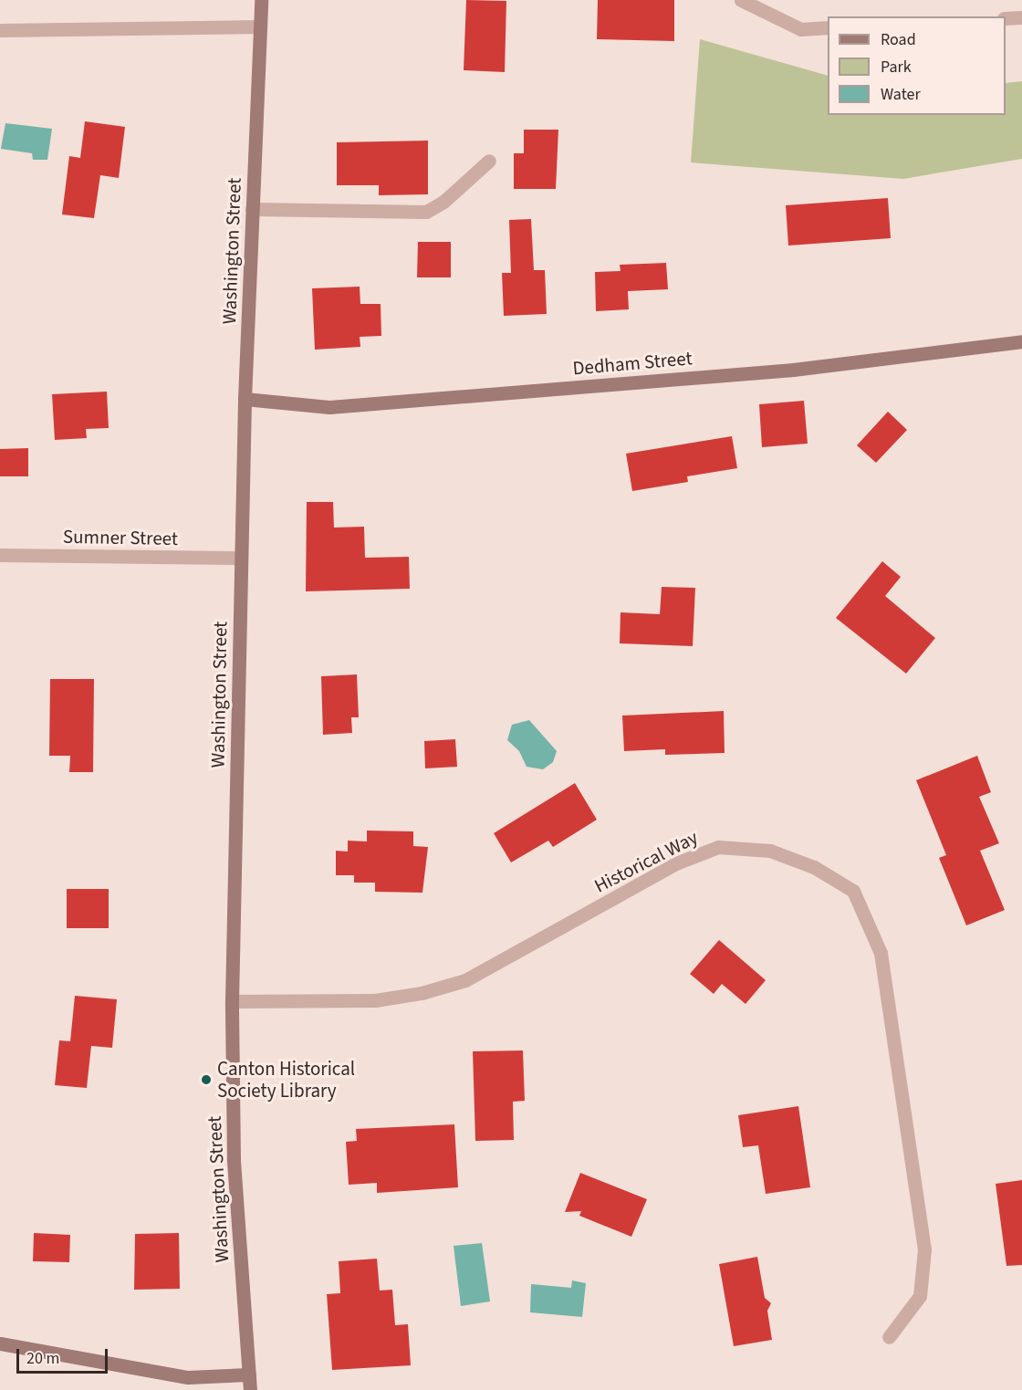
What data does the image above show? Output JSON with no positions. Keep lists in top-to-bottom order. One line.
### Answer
{"streets":{"main road":["Washington Street","Dedham Street"],"street":["Sumner Street","Historical Way"]},"crossings":[["Washington Street","Dedham Street"],["Washington Street","Sumner Street"],["Washington Street","Historical Way"]],"places":["Canton Historical Society Library"],"legend":["Road","Park","Water"],"scale_bar":"20 m"}
